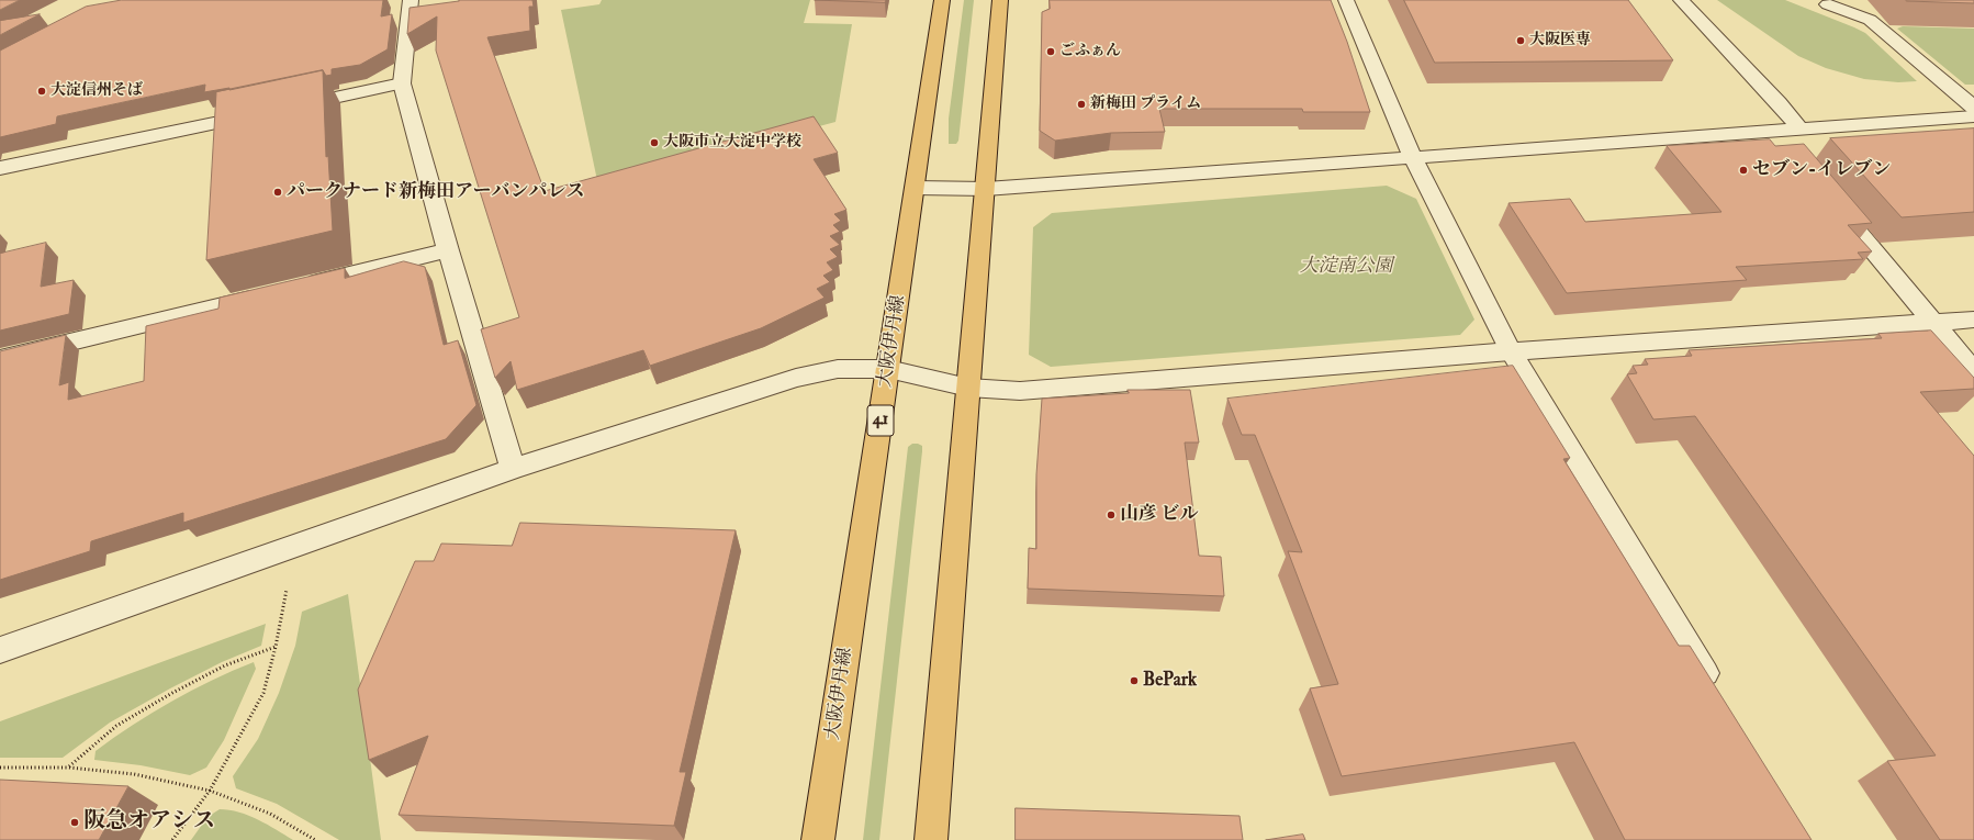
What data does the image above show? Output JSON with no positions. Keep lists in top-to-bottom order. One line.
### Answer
{"streets":{"main road":["大阪伊丹線","41"]},"parks":["大淀南公園"],"places":["大阪医専","ごふぁん","大淀信州そば","新梅田 プライム","大阪市立大淀中学校","セブン-イレブン","パークナード新梅田アーバンパレス","山彦 ビル","BePark","阪急オアシス"]}
